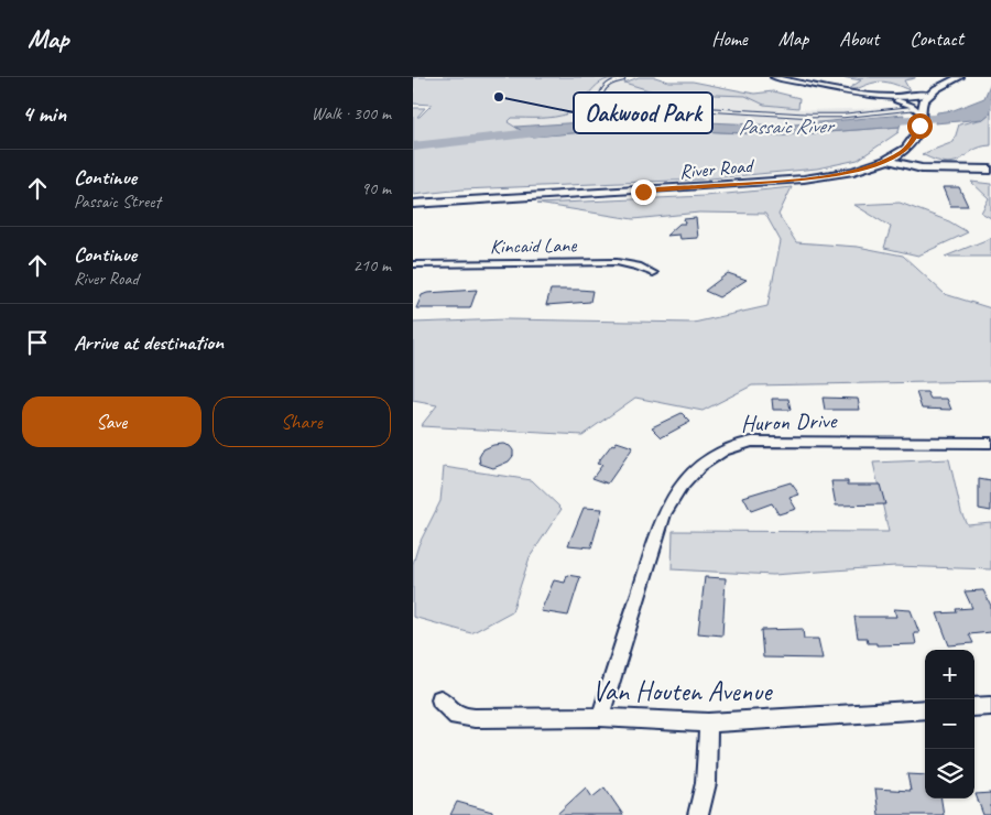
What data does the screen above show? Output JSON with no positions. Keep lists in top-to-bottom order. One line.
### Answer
{"streets":{"main road":["River Road"],"street":["Kincaid Lane","Huron Drive","Van Houten Avenue"]},"crossings":[["Huron Drive","Van Houten Avenue"]],"water":["Passaic River"],"places":["Oakwood Park"],"page":{"header":"Map","nav":["Home","Map","About","Contact"],"heading":["4 min","Walk · 300 m"],"list":[["Continue","Passaic Street","90 m"],["Continue","River Road","210 m"],"Arrive at destination"],"buttons":["Save","Share"],"map_buttons":["+","−"]}}
